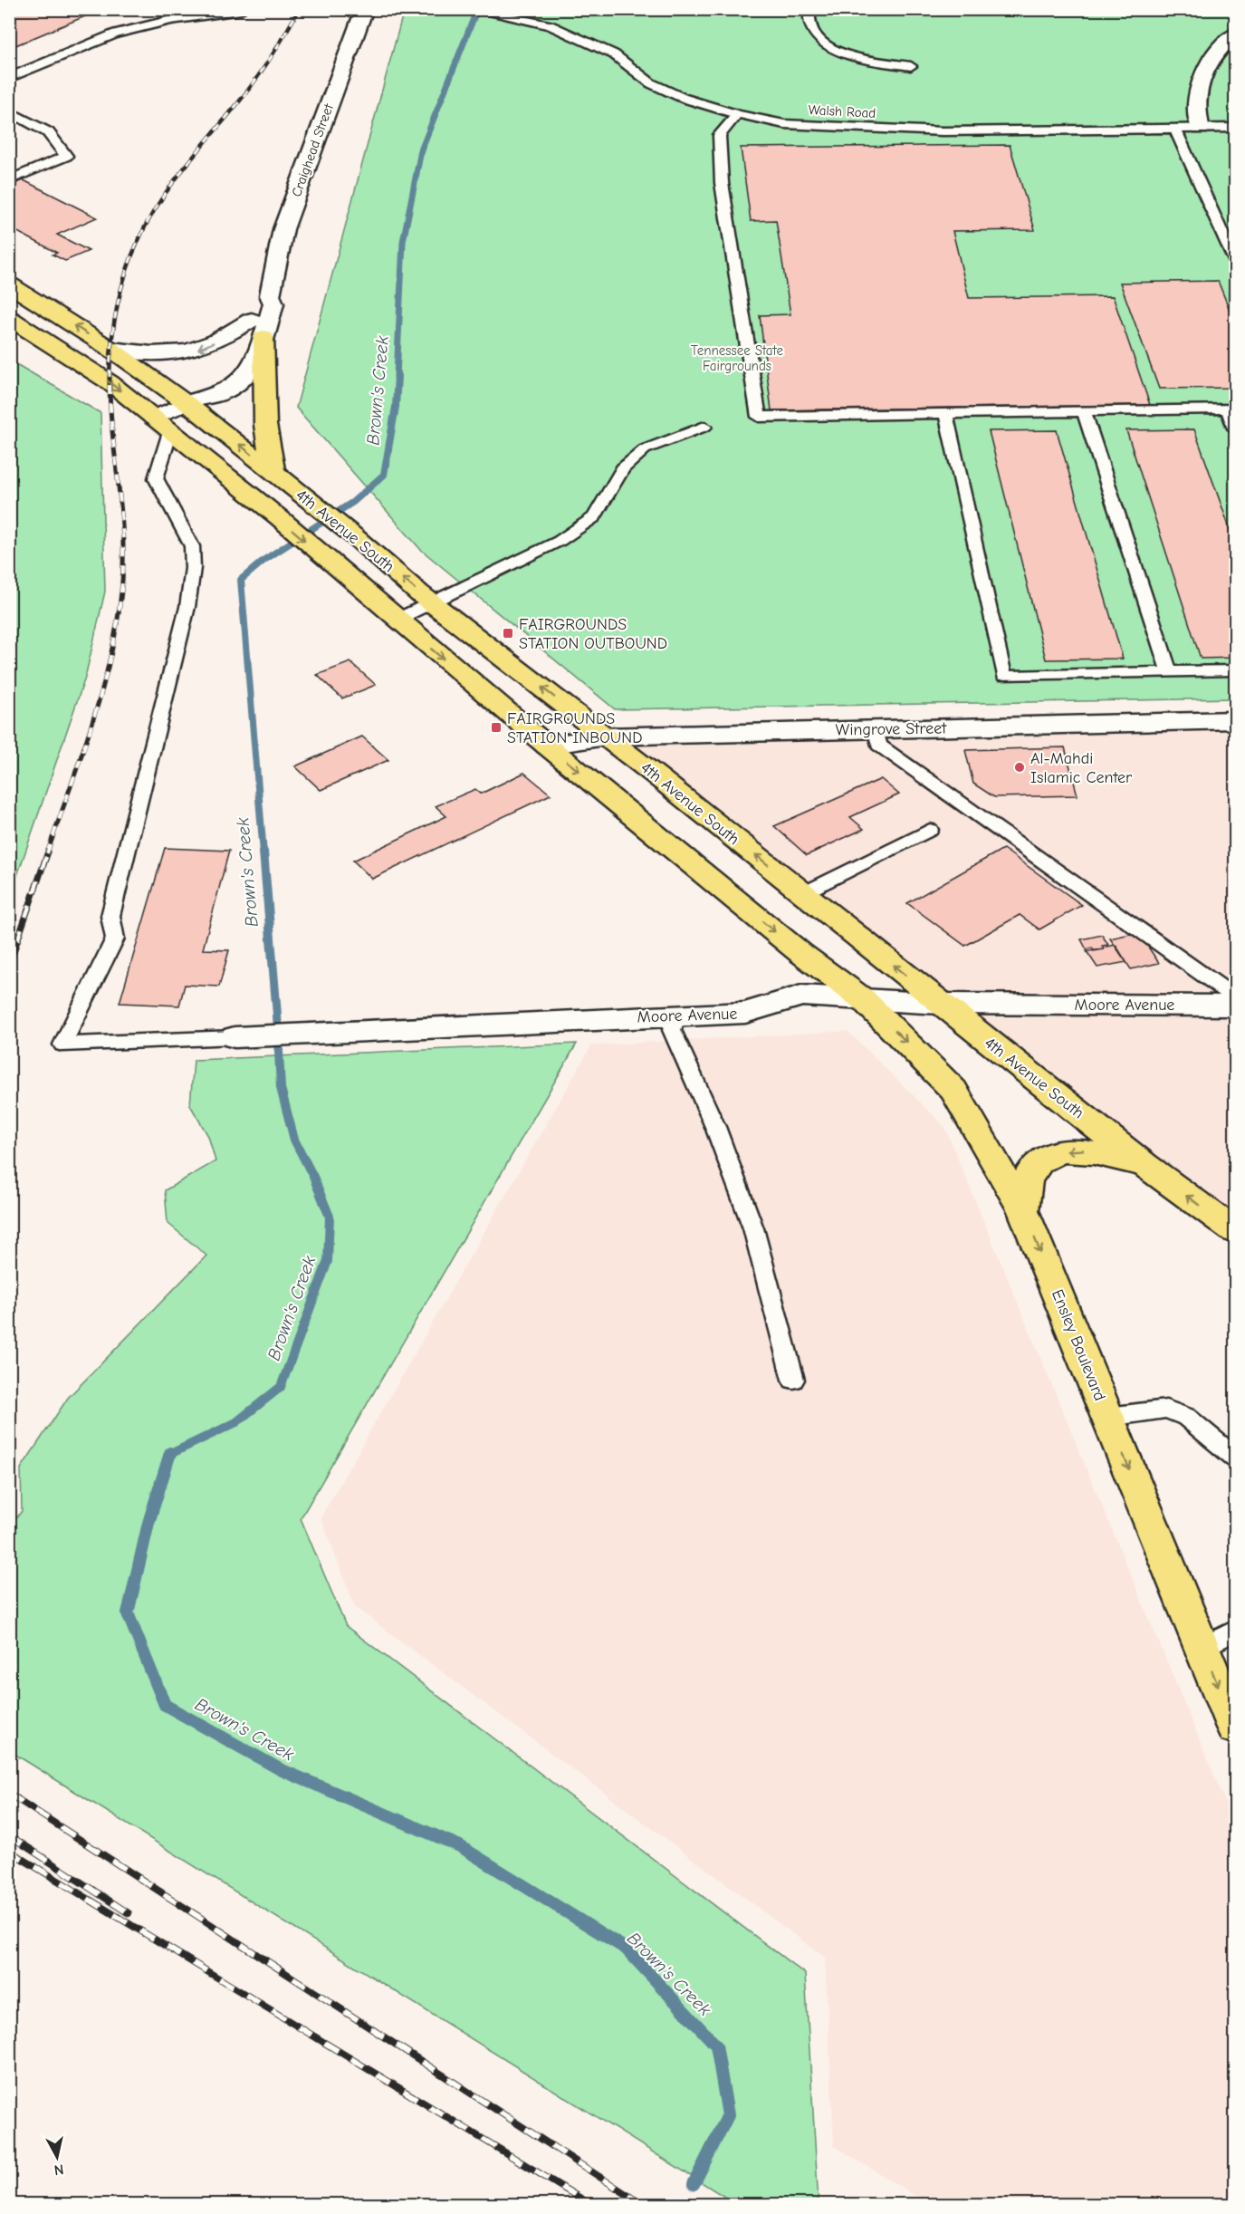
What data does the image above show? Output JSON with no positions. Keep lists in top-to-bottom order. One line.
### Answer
{"streets":{"main road":["4th Avenue South","Ensley Boulevard"],"street":["Craighead Street","Wingrove Street","Moore Avenue"],"lane":["Walsh Road"]},"crossings":[["Craighead Street","4th Avenue South"],["4th Avenue South","Wingrove Street"],["4th Avenue South","Moore Avenue"],["4th Avenue South","Ensley Boulevard"],["Moore Avenue","Ensley Boulevard"]],"one_way":["Ensley Boulevard"],"water":["Brown's Creek"],"parks":["Tennessee State Fairgrounds"],"places":{"transit":["FAIRGROUNDS STATION OUTBOUND","FAIRGROUNDS STATION INBOUND"],"other":["Al-Mahdi Islamic Center"]},"north":"bottom"}
